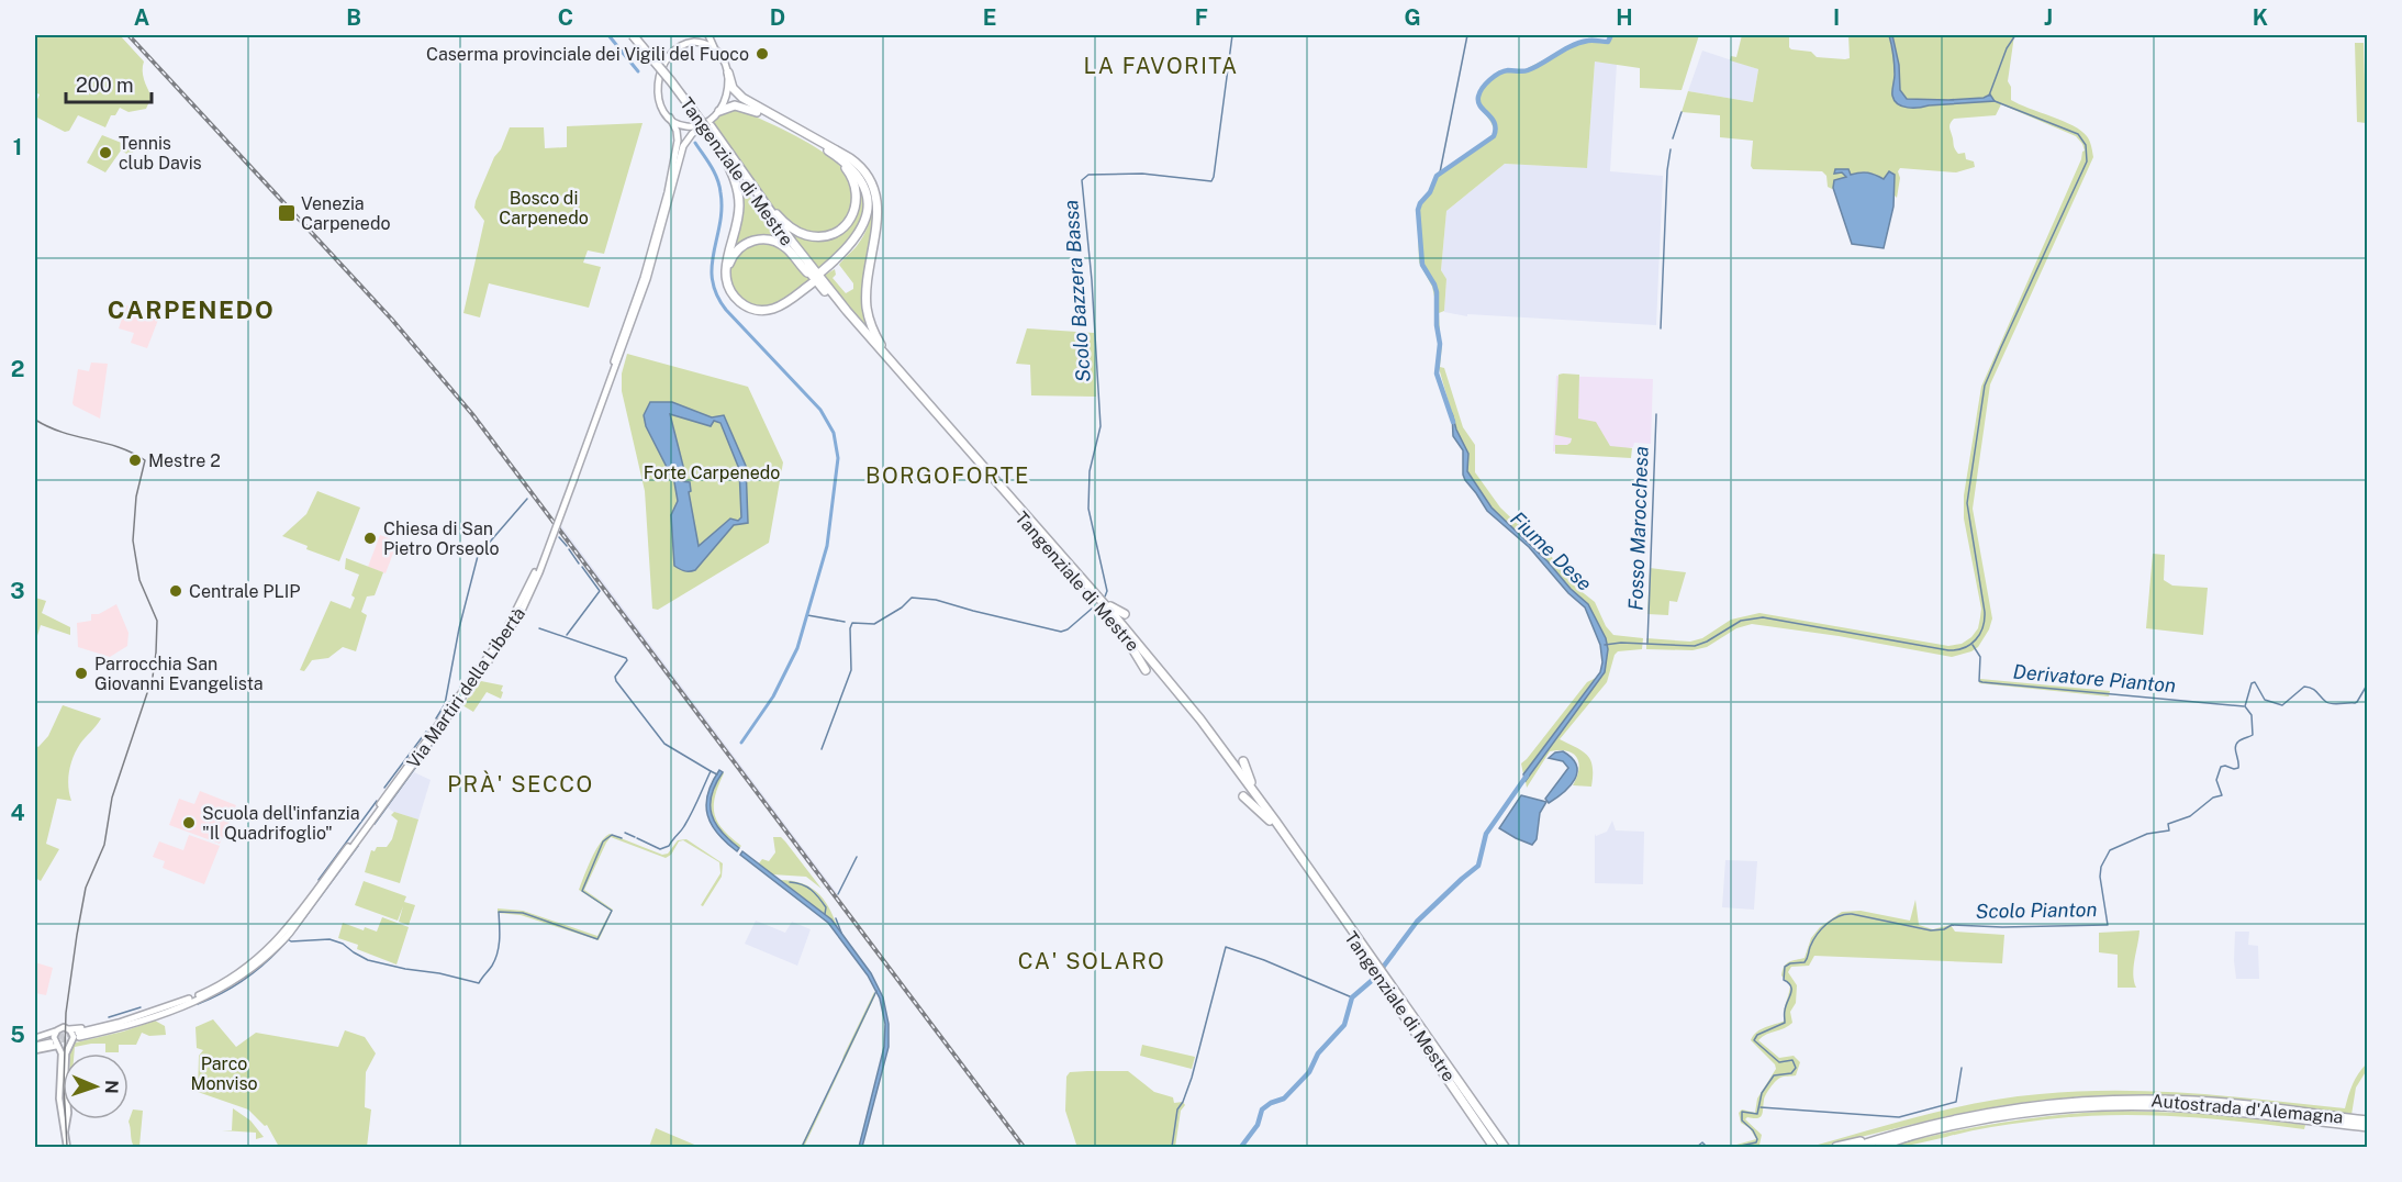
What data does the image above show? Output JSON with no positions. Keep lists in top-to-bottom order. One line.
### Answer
{"streets":{"highway":["Tangenziale di Mestre","Autostrada d'Alemagna"],"main road":["Via Martiri della Libertà"]},"crossings":[["Tangenziale di Mestre","Via Martiri della Libertà"]],"districts":["LA FAVORITA","CARPENEDO","BORGOFORTE","PRÀ' SECCO","CA' SOLARO"],"water":["Scolo Bazzera Bassa","Fosso Marocchesa","Fiume Dese","Derivatore Pianton","Scolo Pianton"],"parks":["Bosco di Carpenedo","Forte Carpenedo","Parco Monviso"],"places":{"other":["Caserma provinciale dei Vigili del Fuoco","Tennis club Davis","Mestre 2","Chiesa di San Pietro Orseolo","Centrale PLIP","Parrocchia San Giovanni Evangelista","Scuola dell'infanzia \"Il Quadrifoglio\""],"transit":["Venezia Carpenedo"]},"scale_bar":"200 m","north":"right","grid":{"columns":["A","B","C","D","E","F","G","H","I","J","K"],"rows":["1","2","3","4","5"]}}
